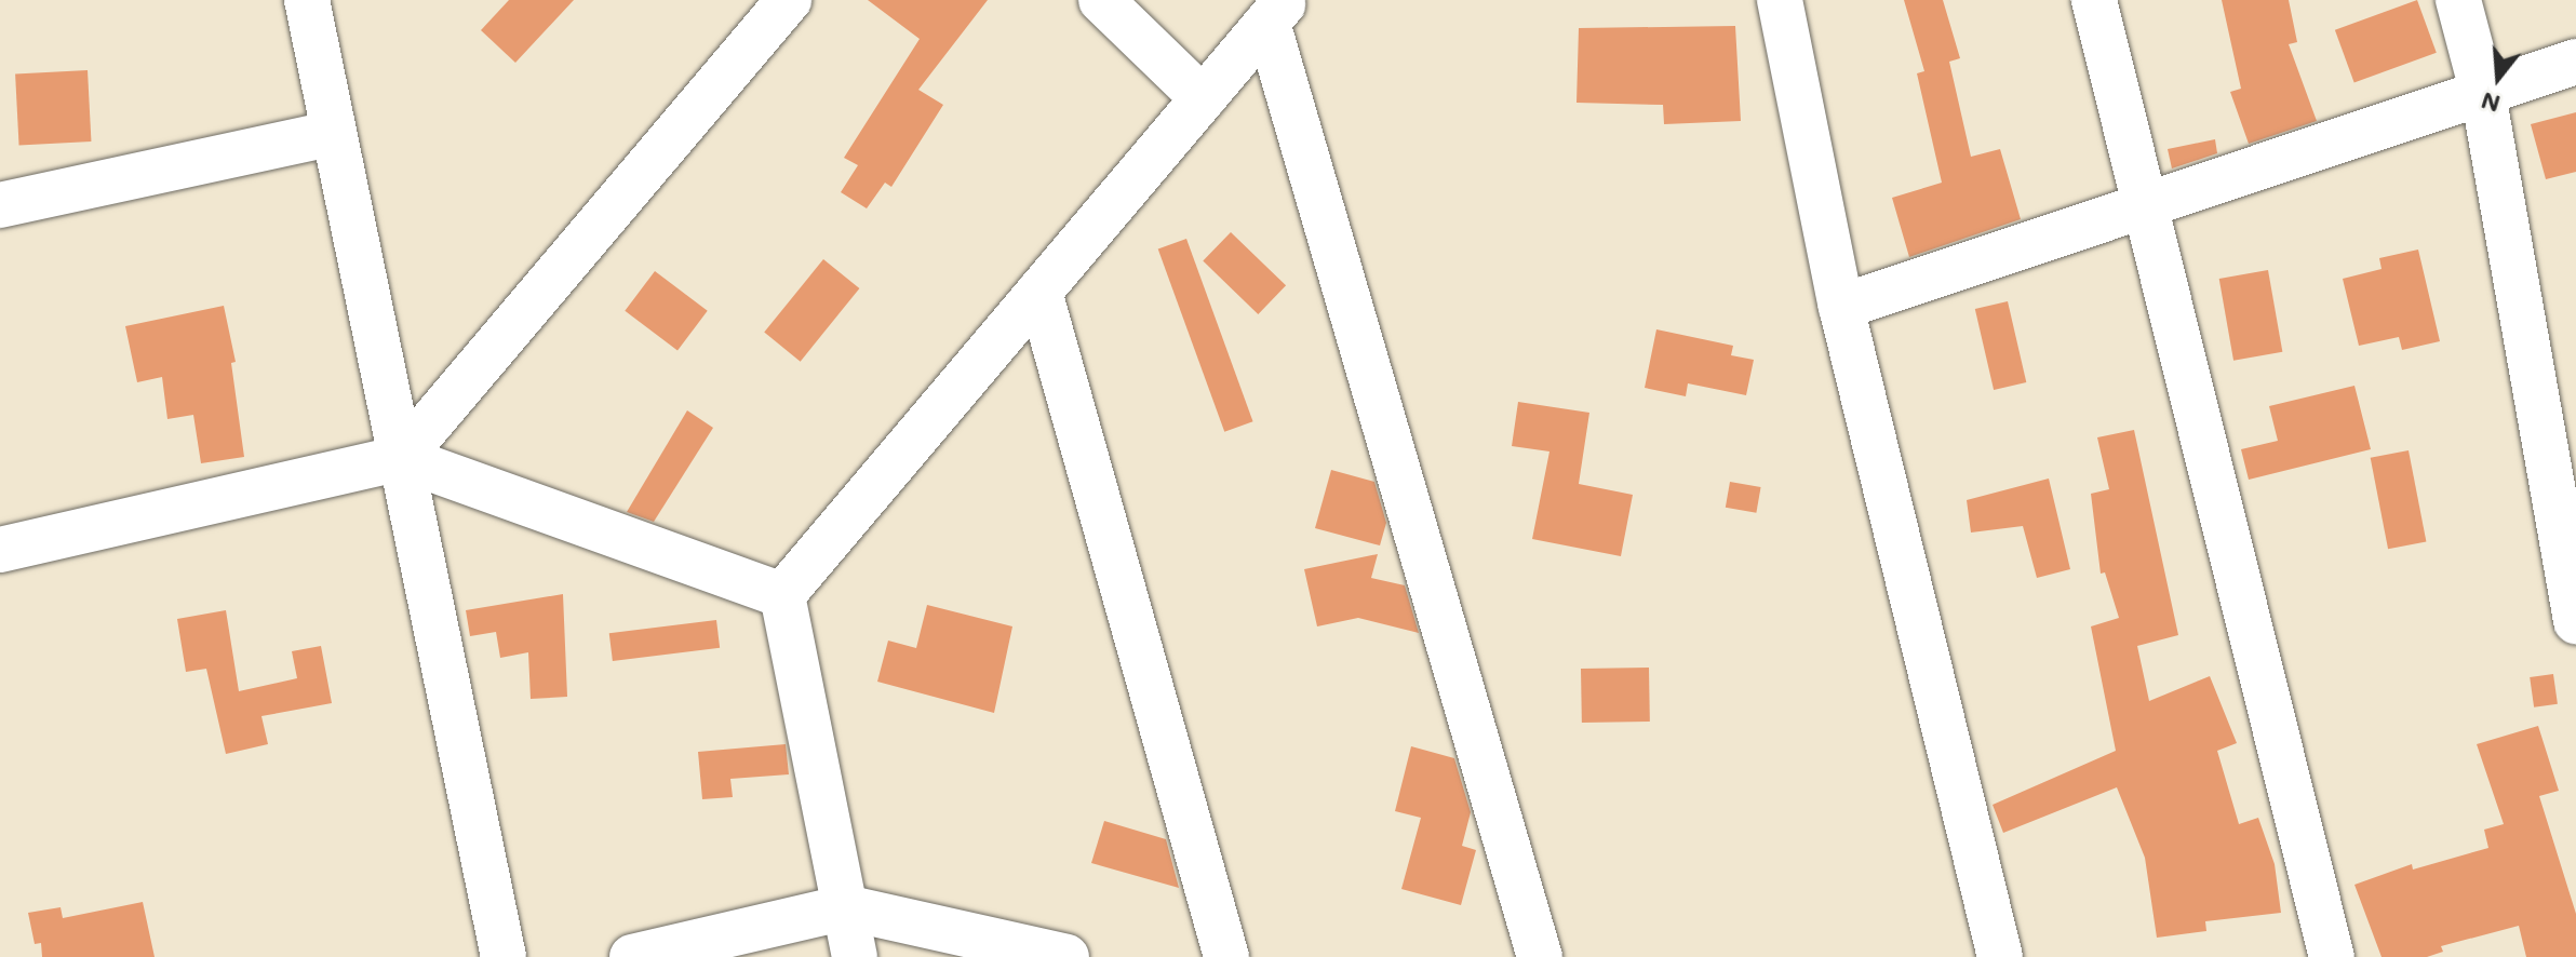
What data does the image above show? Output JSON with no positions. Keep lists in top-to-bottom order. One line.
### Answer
{"north":"bottom"}
